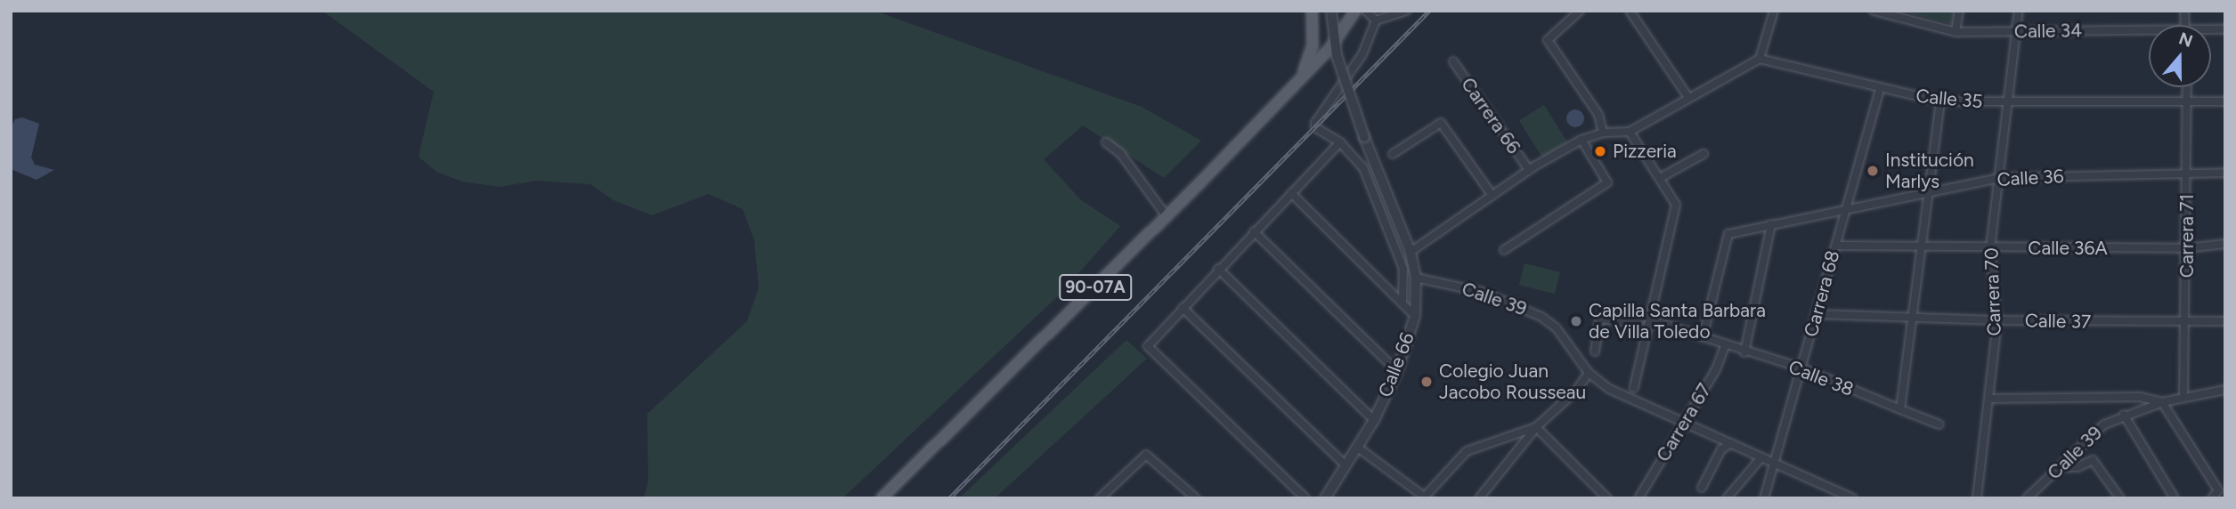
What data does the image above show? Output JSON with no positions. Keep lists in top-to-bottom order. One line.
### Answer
{"streets":{"main road":["90-07A"],"street":["Calle 34","Calle 35","Carrera 66","Calle 36","Carrera 71","Calle 36A","Carrera 70","Carrera 68","Calle 39","Calle 37","Calle 66","Calle 38","Carrera 67"]},"crossings":[["Calle 34","Carrera 70"],["Calle 35","Carrera 71"],["Calle 35","Carrera 70"],["Calle 35","Carrera 68"],["Calle 36","Carrera 71"],["Calle 36","Carrera 70"],["Calle 36","Carrera 68"],["Calle 36","Calle 38"],["Carrera 71","Calle 36A"],["Carrera 71","Calle 37"],["Calle 36A","Carrera 70"],["Calle 36A","Carrera 68"],["Carrera 70","Calle 37"],["Carrera 68","Calle 39"],["Carrera 68","Calle 37"],["Carrera 68","Calle 38"],["Calle 39","Calle 66"],["Calle 39","Carrera 67"],["Calle 38","Carrera 67"]],"places":["Pizzeria","Institución Marlys","Capilla Santa Barbara de Villa Toledo","Colegio Juan Jacobo Rousseau"],"north":"top"}
